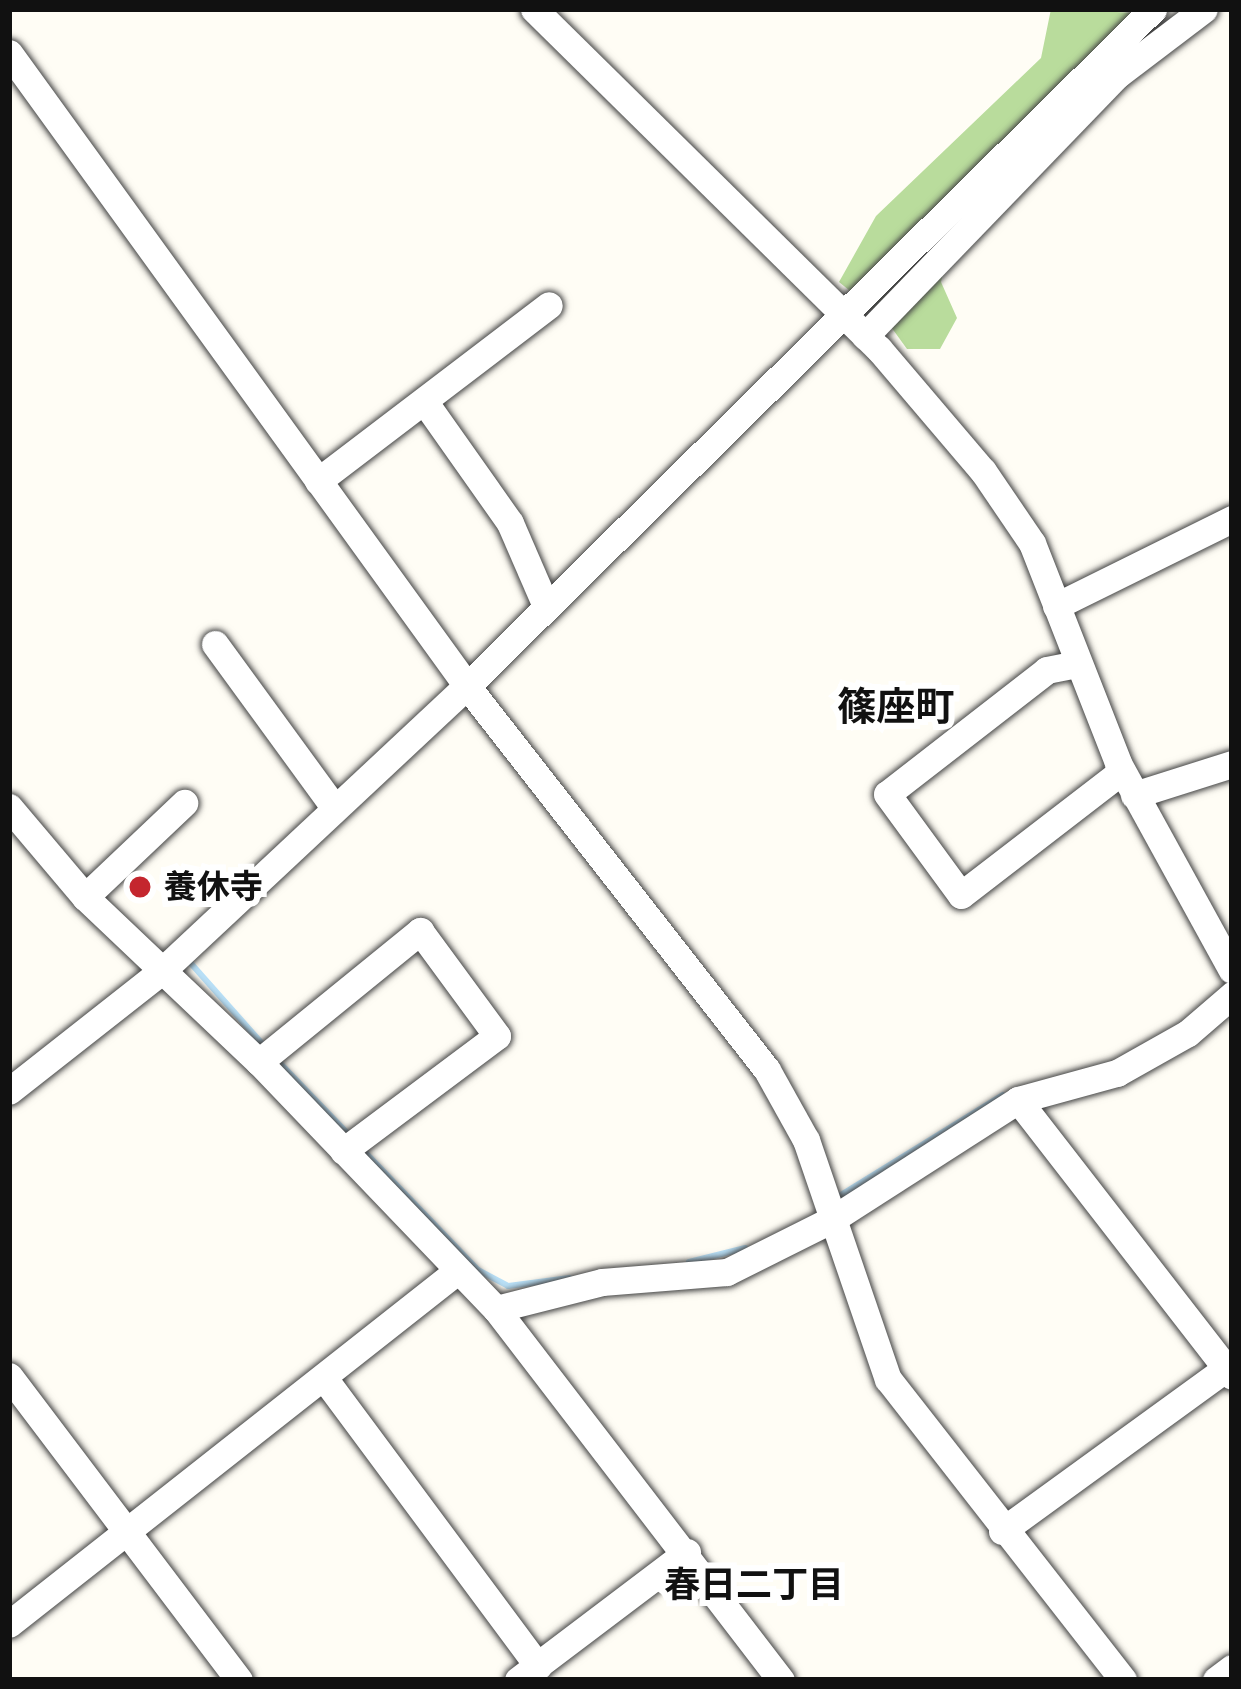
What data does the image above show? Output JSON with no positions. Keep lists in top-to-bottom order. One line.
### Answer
{"districts":["篠座町","春日二丁目"],"places":["養休寺"]}
